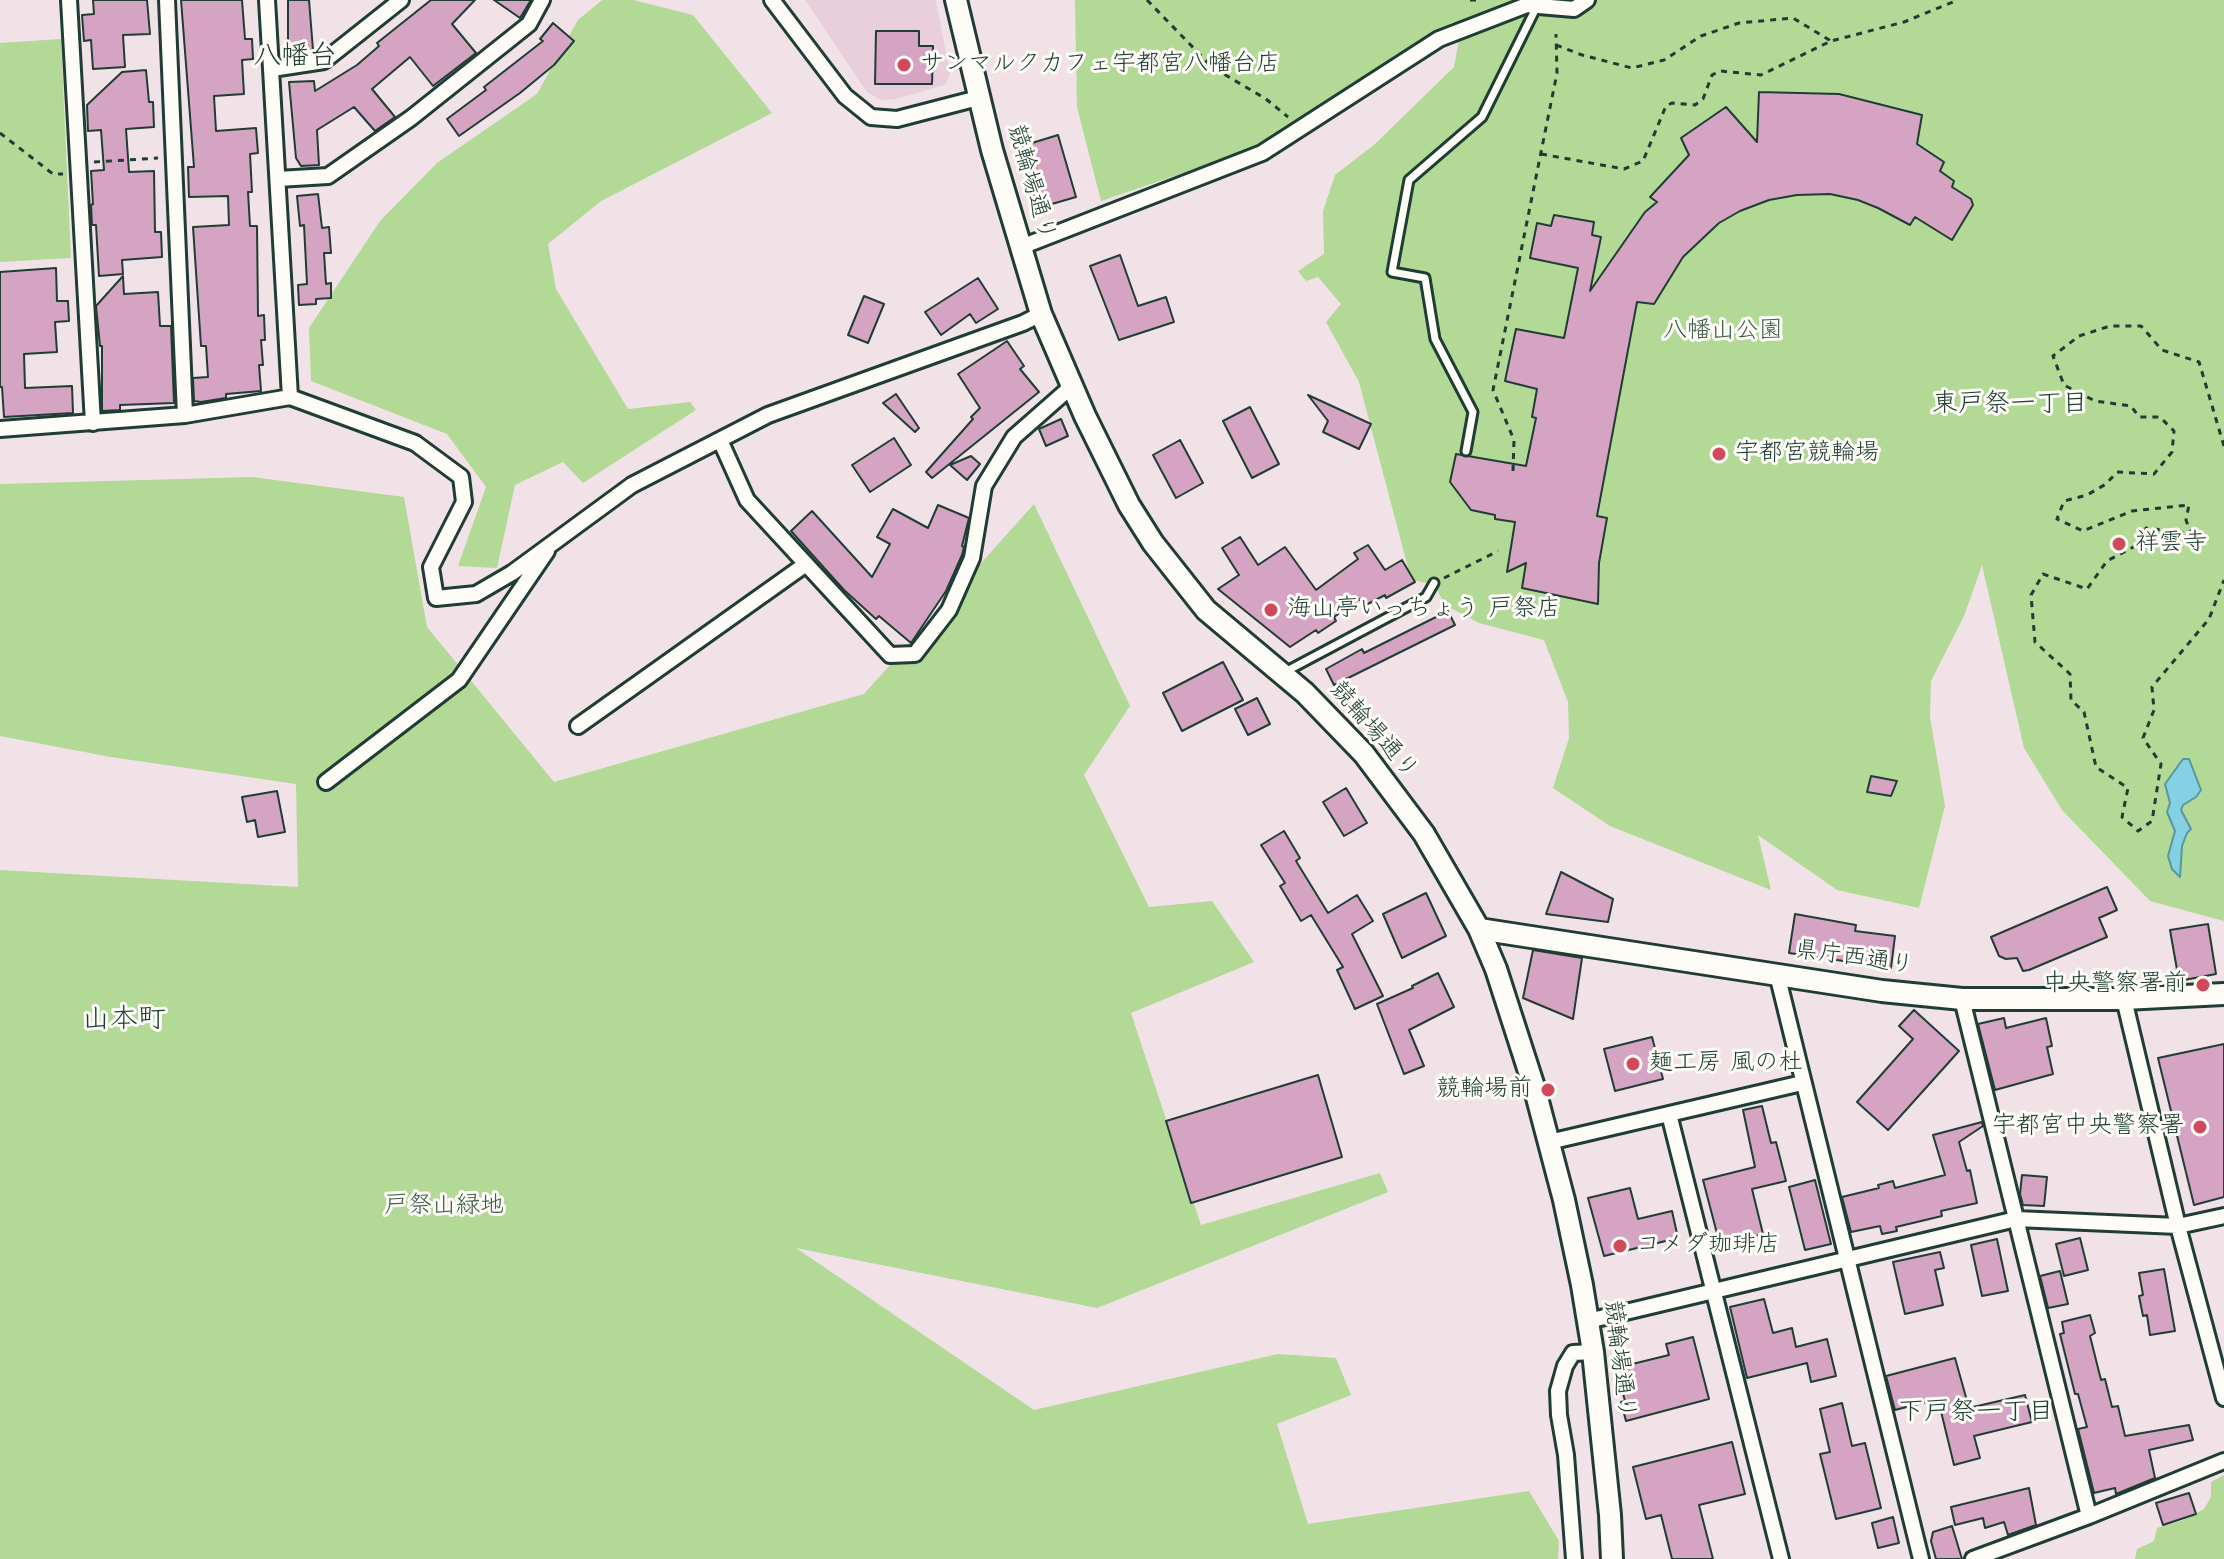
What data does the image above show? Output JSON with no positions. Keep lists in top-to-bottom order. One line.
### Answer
{"streets":{"street":["競輪場通り","県庁西通り"]},"crossings":[["競輪場通り","県庁西通り"]],"districts":["八幡台","東戸祭一丁目","山本町","下戸祭一丁目"],"parks":["八幡山公園","戸祭山緑地"],"places":["サンマルクカフェ宇都宮八幡台店","宇都宮競輪場","祥雲寺","海山亭いっちょう 戸祭店","中央警察署前","麺工房 風の杜","競輪場前","宇都宮中央警察署","コメダ珈琲店"]}
